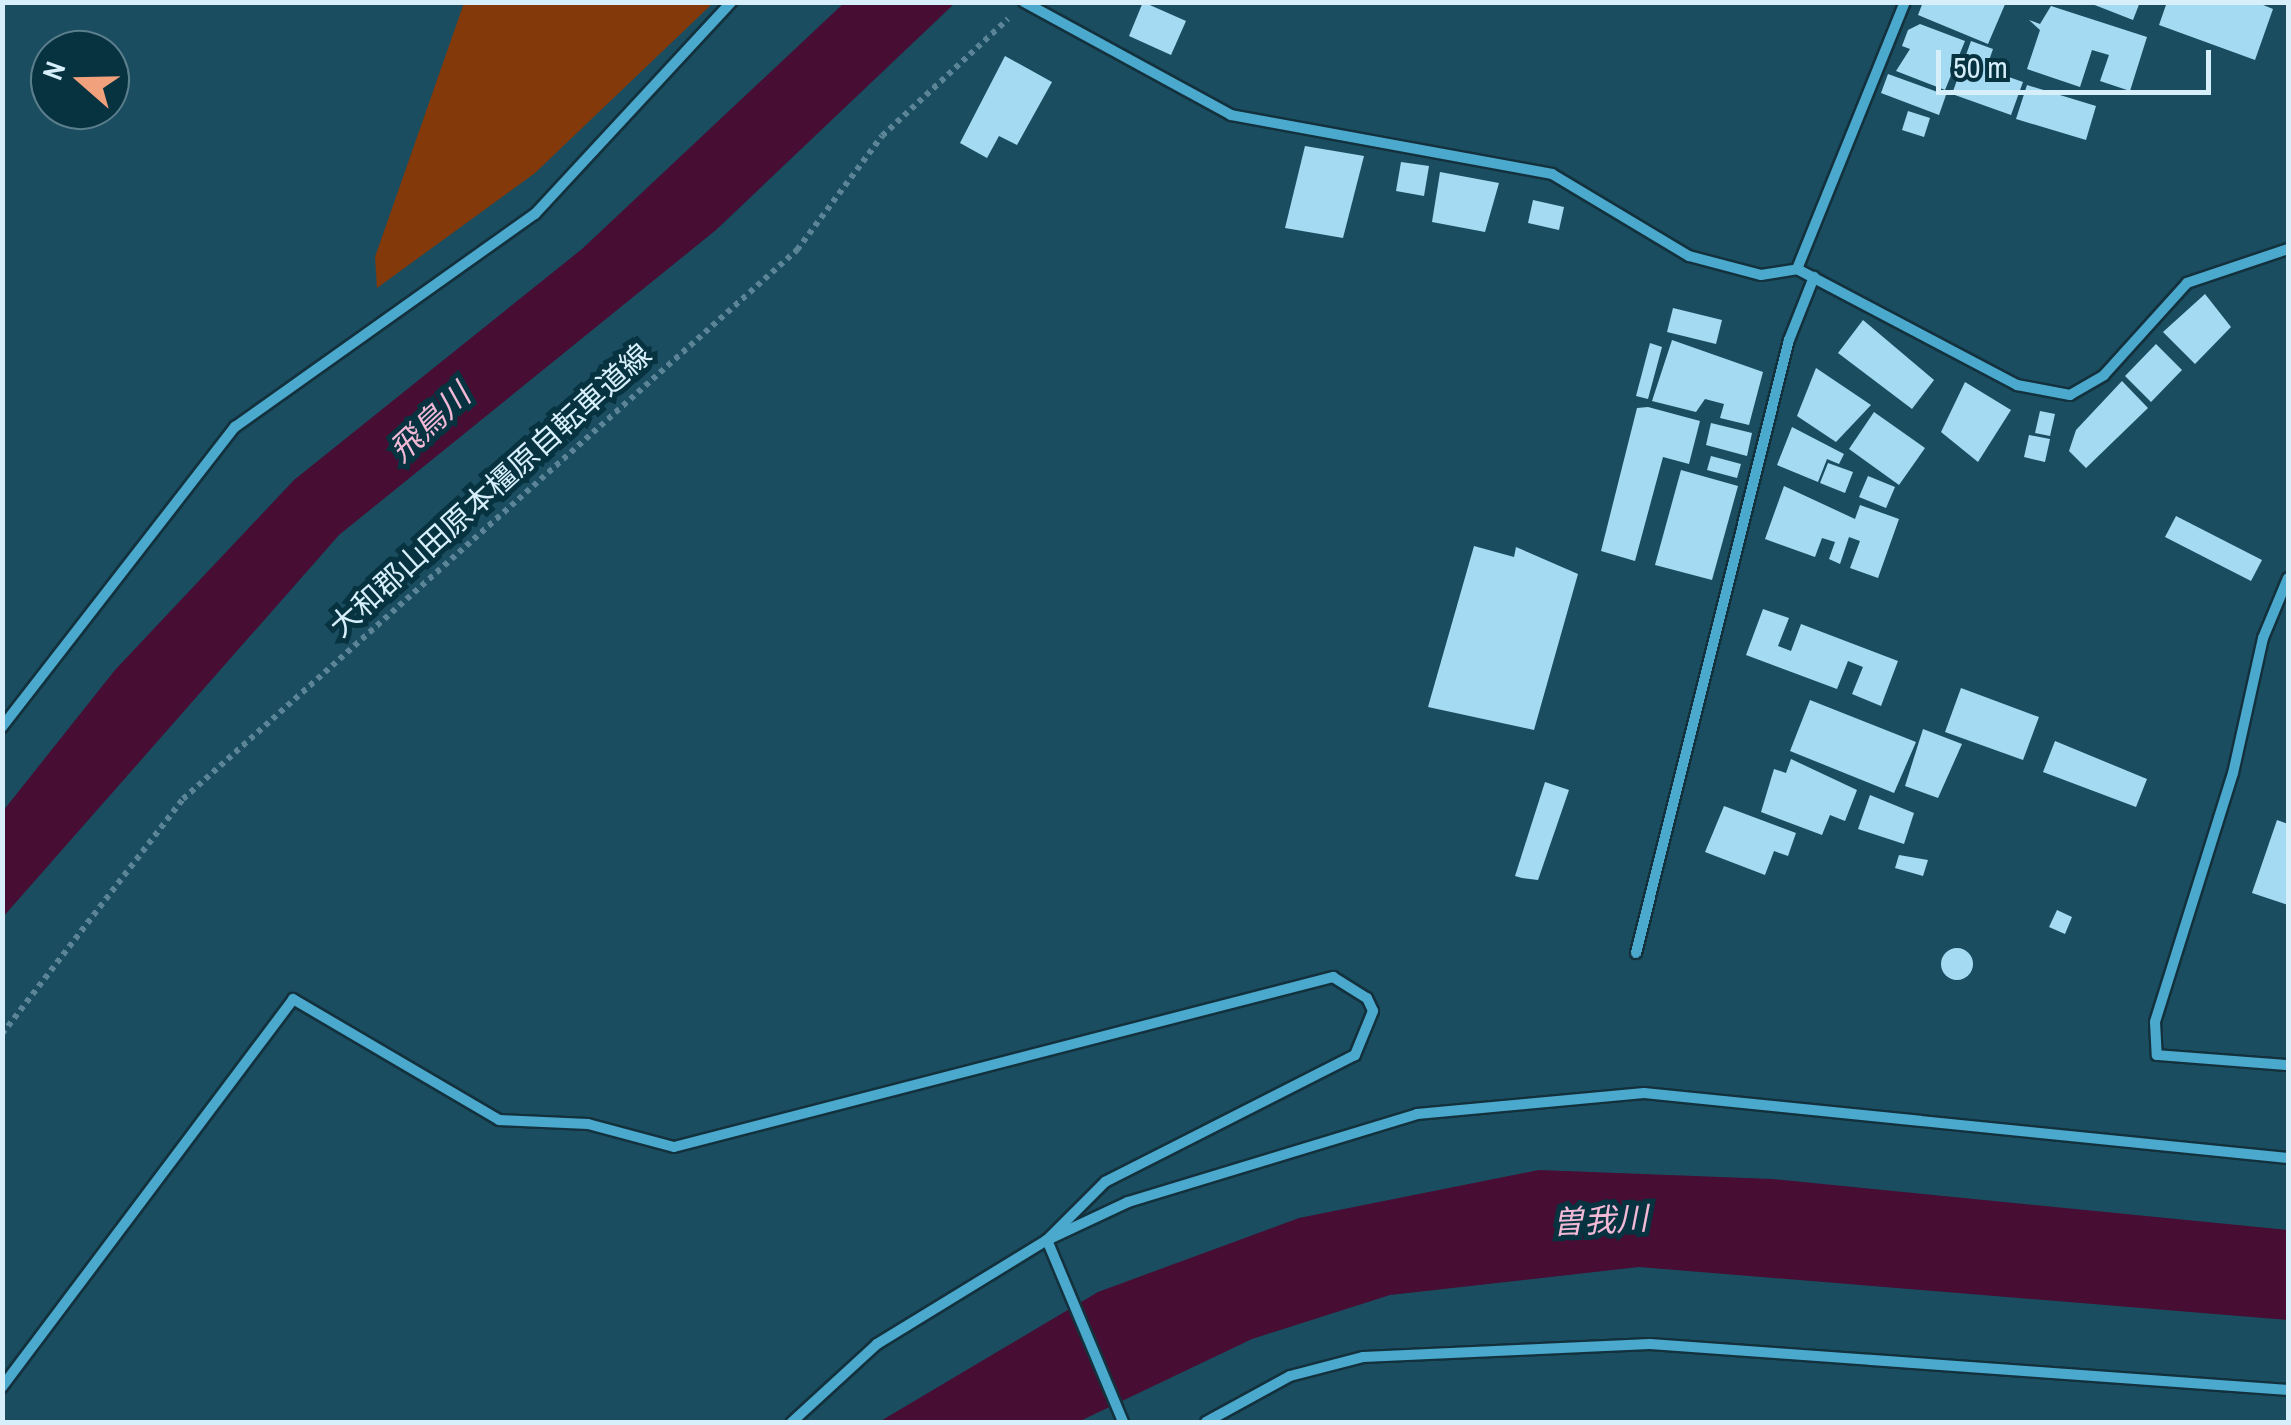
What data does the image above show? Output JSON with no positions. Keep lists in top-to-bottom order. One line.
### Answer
{"streets":{"path":["大和郡山田原本橿原自転車道線"]},"water":["飛鳥川","曽我川"],"scale_bar":"50 m","north":"left"}
